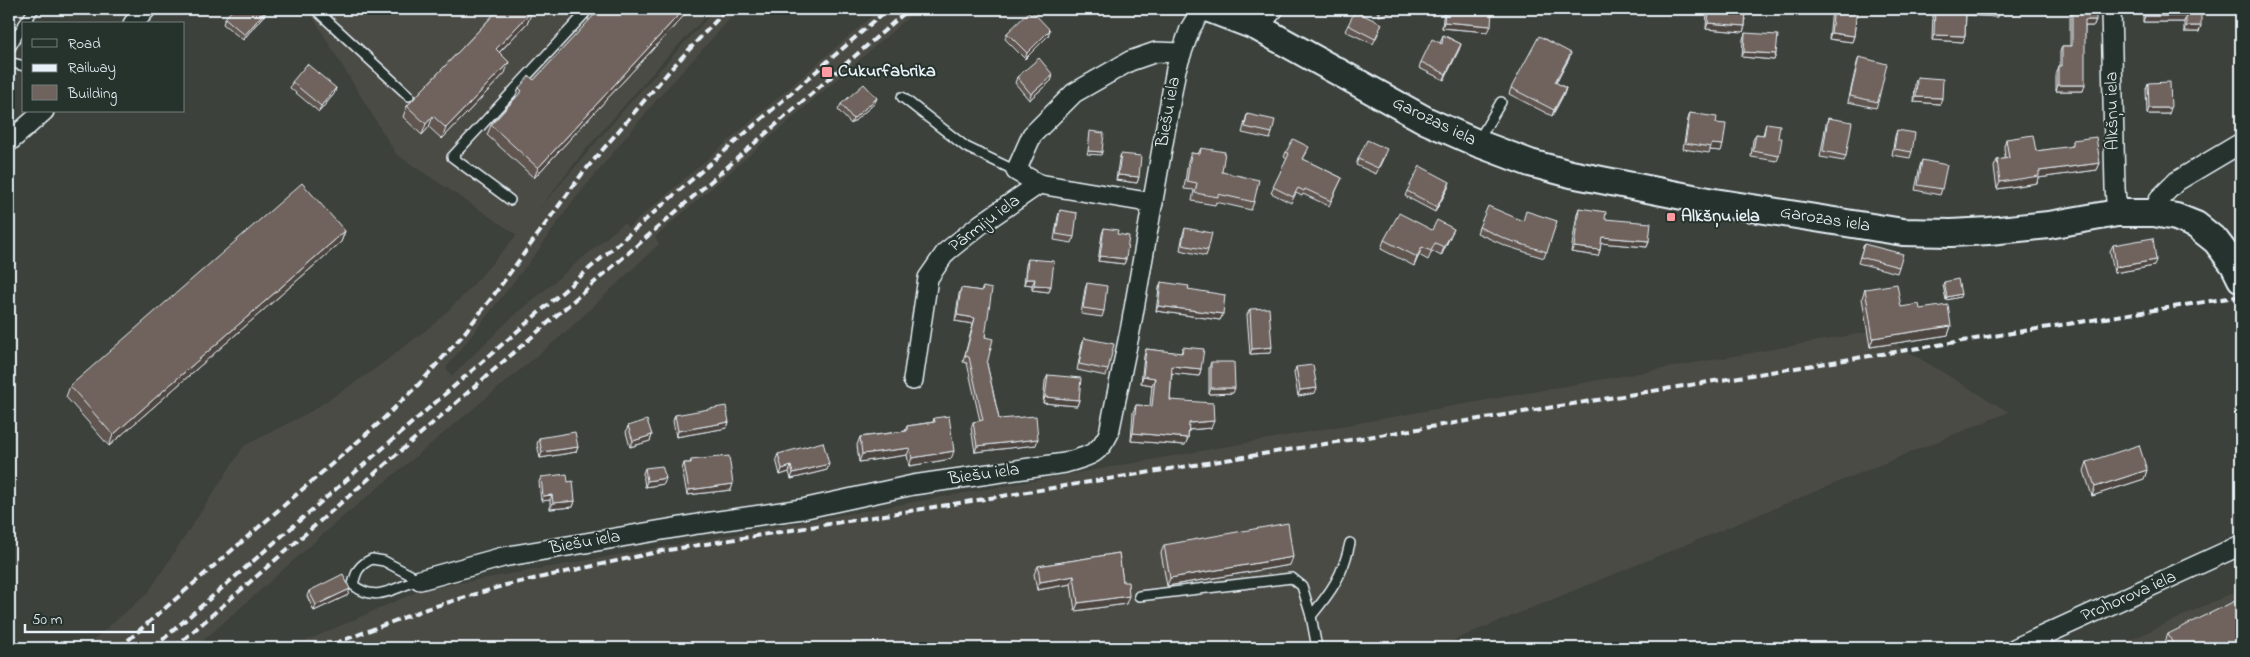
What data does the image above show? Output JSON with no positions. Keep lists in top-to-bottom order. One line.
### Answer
{"streets":{"main road":["Garozas iela"],"street":["Alkšņu iela","Biešu iela","Pārmiju iela","Prohorova iela"]},"crossings":[["Alkšņu iela","Garozas iela"],["Biešu iela","Pārmiju iela"]],"places":{"transit":["Cukurfabrika","Alkšņu iela"]},"legend":["Road","Railway","Building"],"scale_bar":"50 m"}
